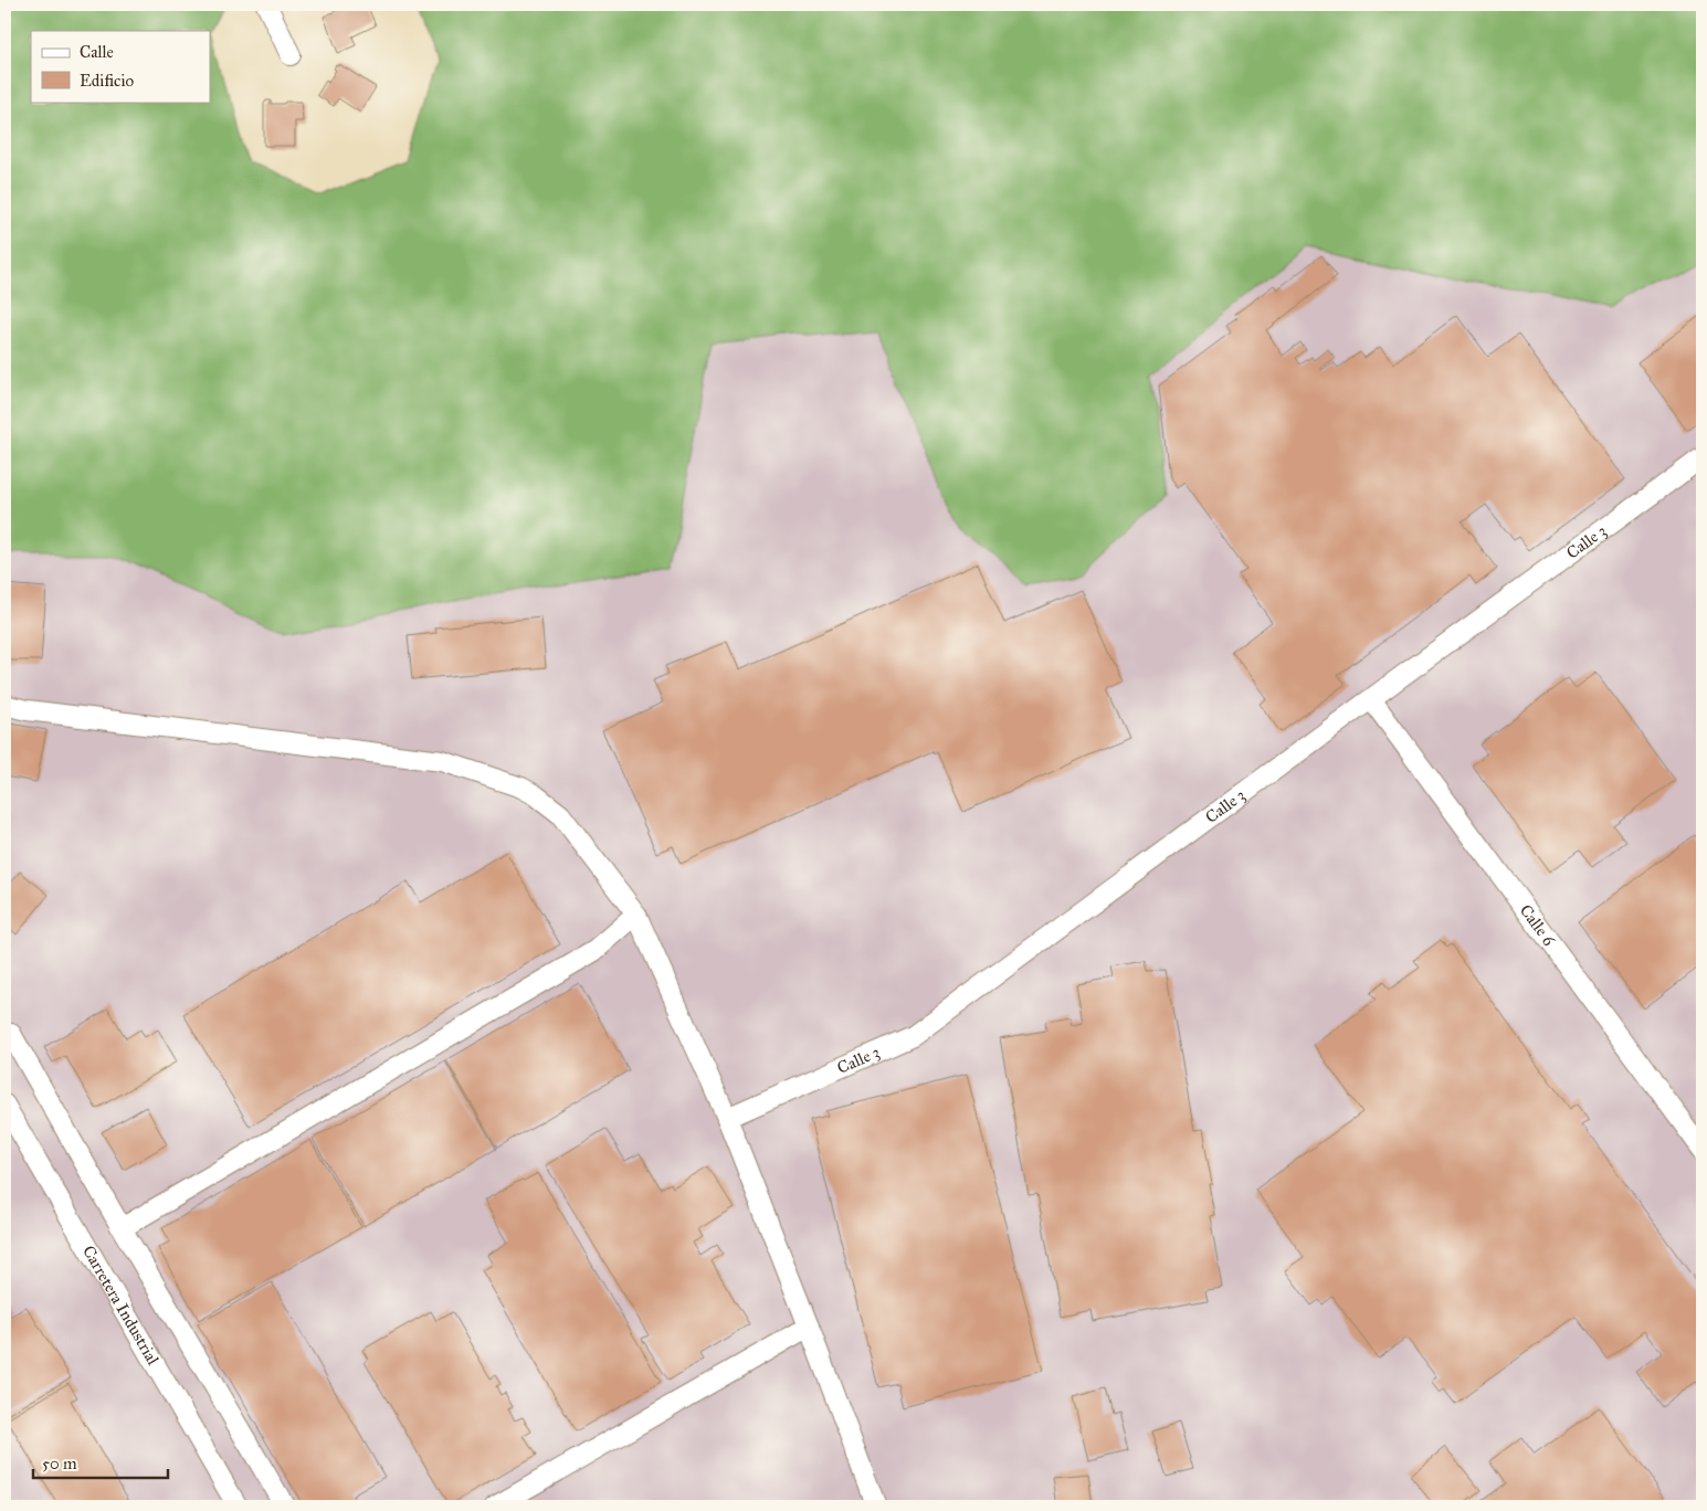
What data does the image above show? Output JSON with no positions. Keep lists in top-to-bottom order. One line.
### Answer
{"streets":{"street":["Calle 3","Calle 6","Carretera Industrial"]},"crossings":[["Calle 3","Calle 6"]],"legend":["Calle","Edificio"],"scale_bar":"50 m"}
